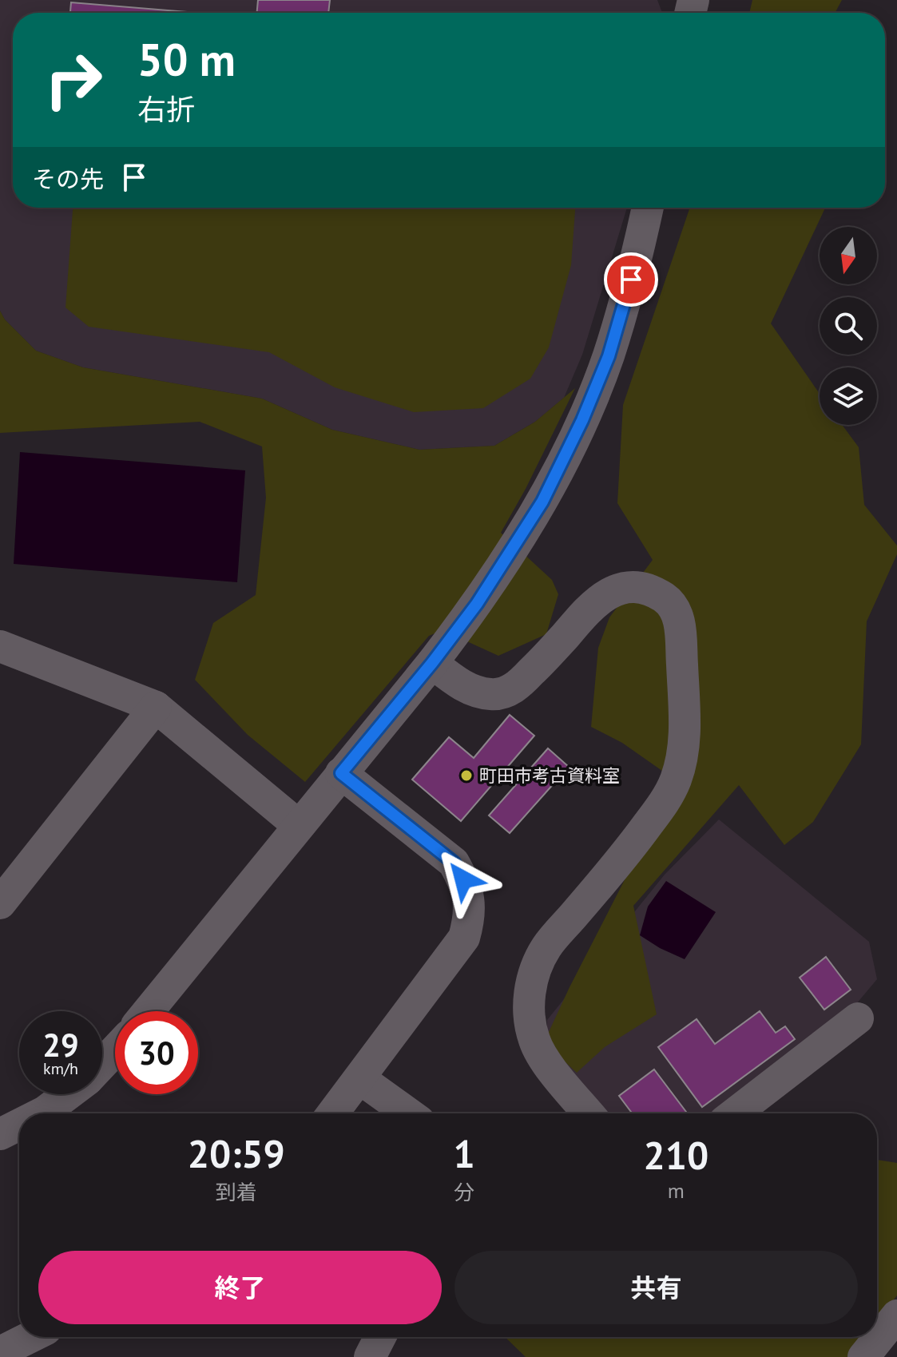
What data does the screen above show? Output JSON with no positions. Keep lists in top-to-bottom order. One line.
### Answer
{"places":["町田市考古資料室"],"north":"bottom","page":{"turn":["50 m","右折"],"then":"その先","speed":"29 km/h","limit":"30","eta":["20:59","到着","1","分","210","m"],"buttons":["終了","共有"]}}
